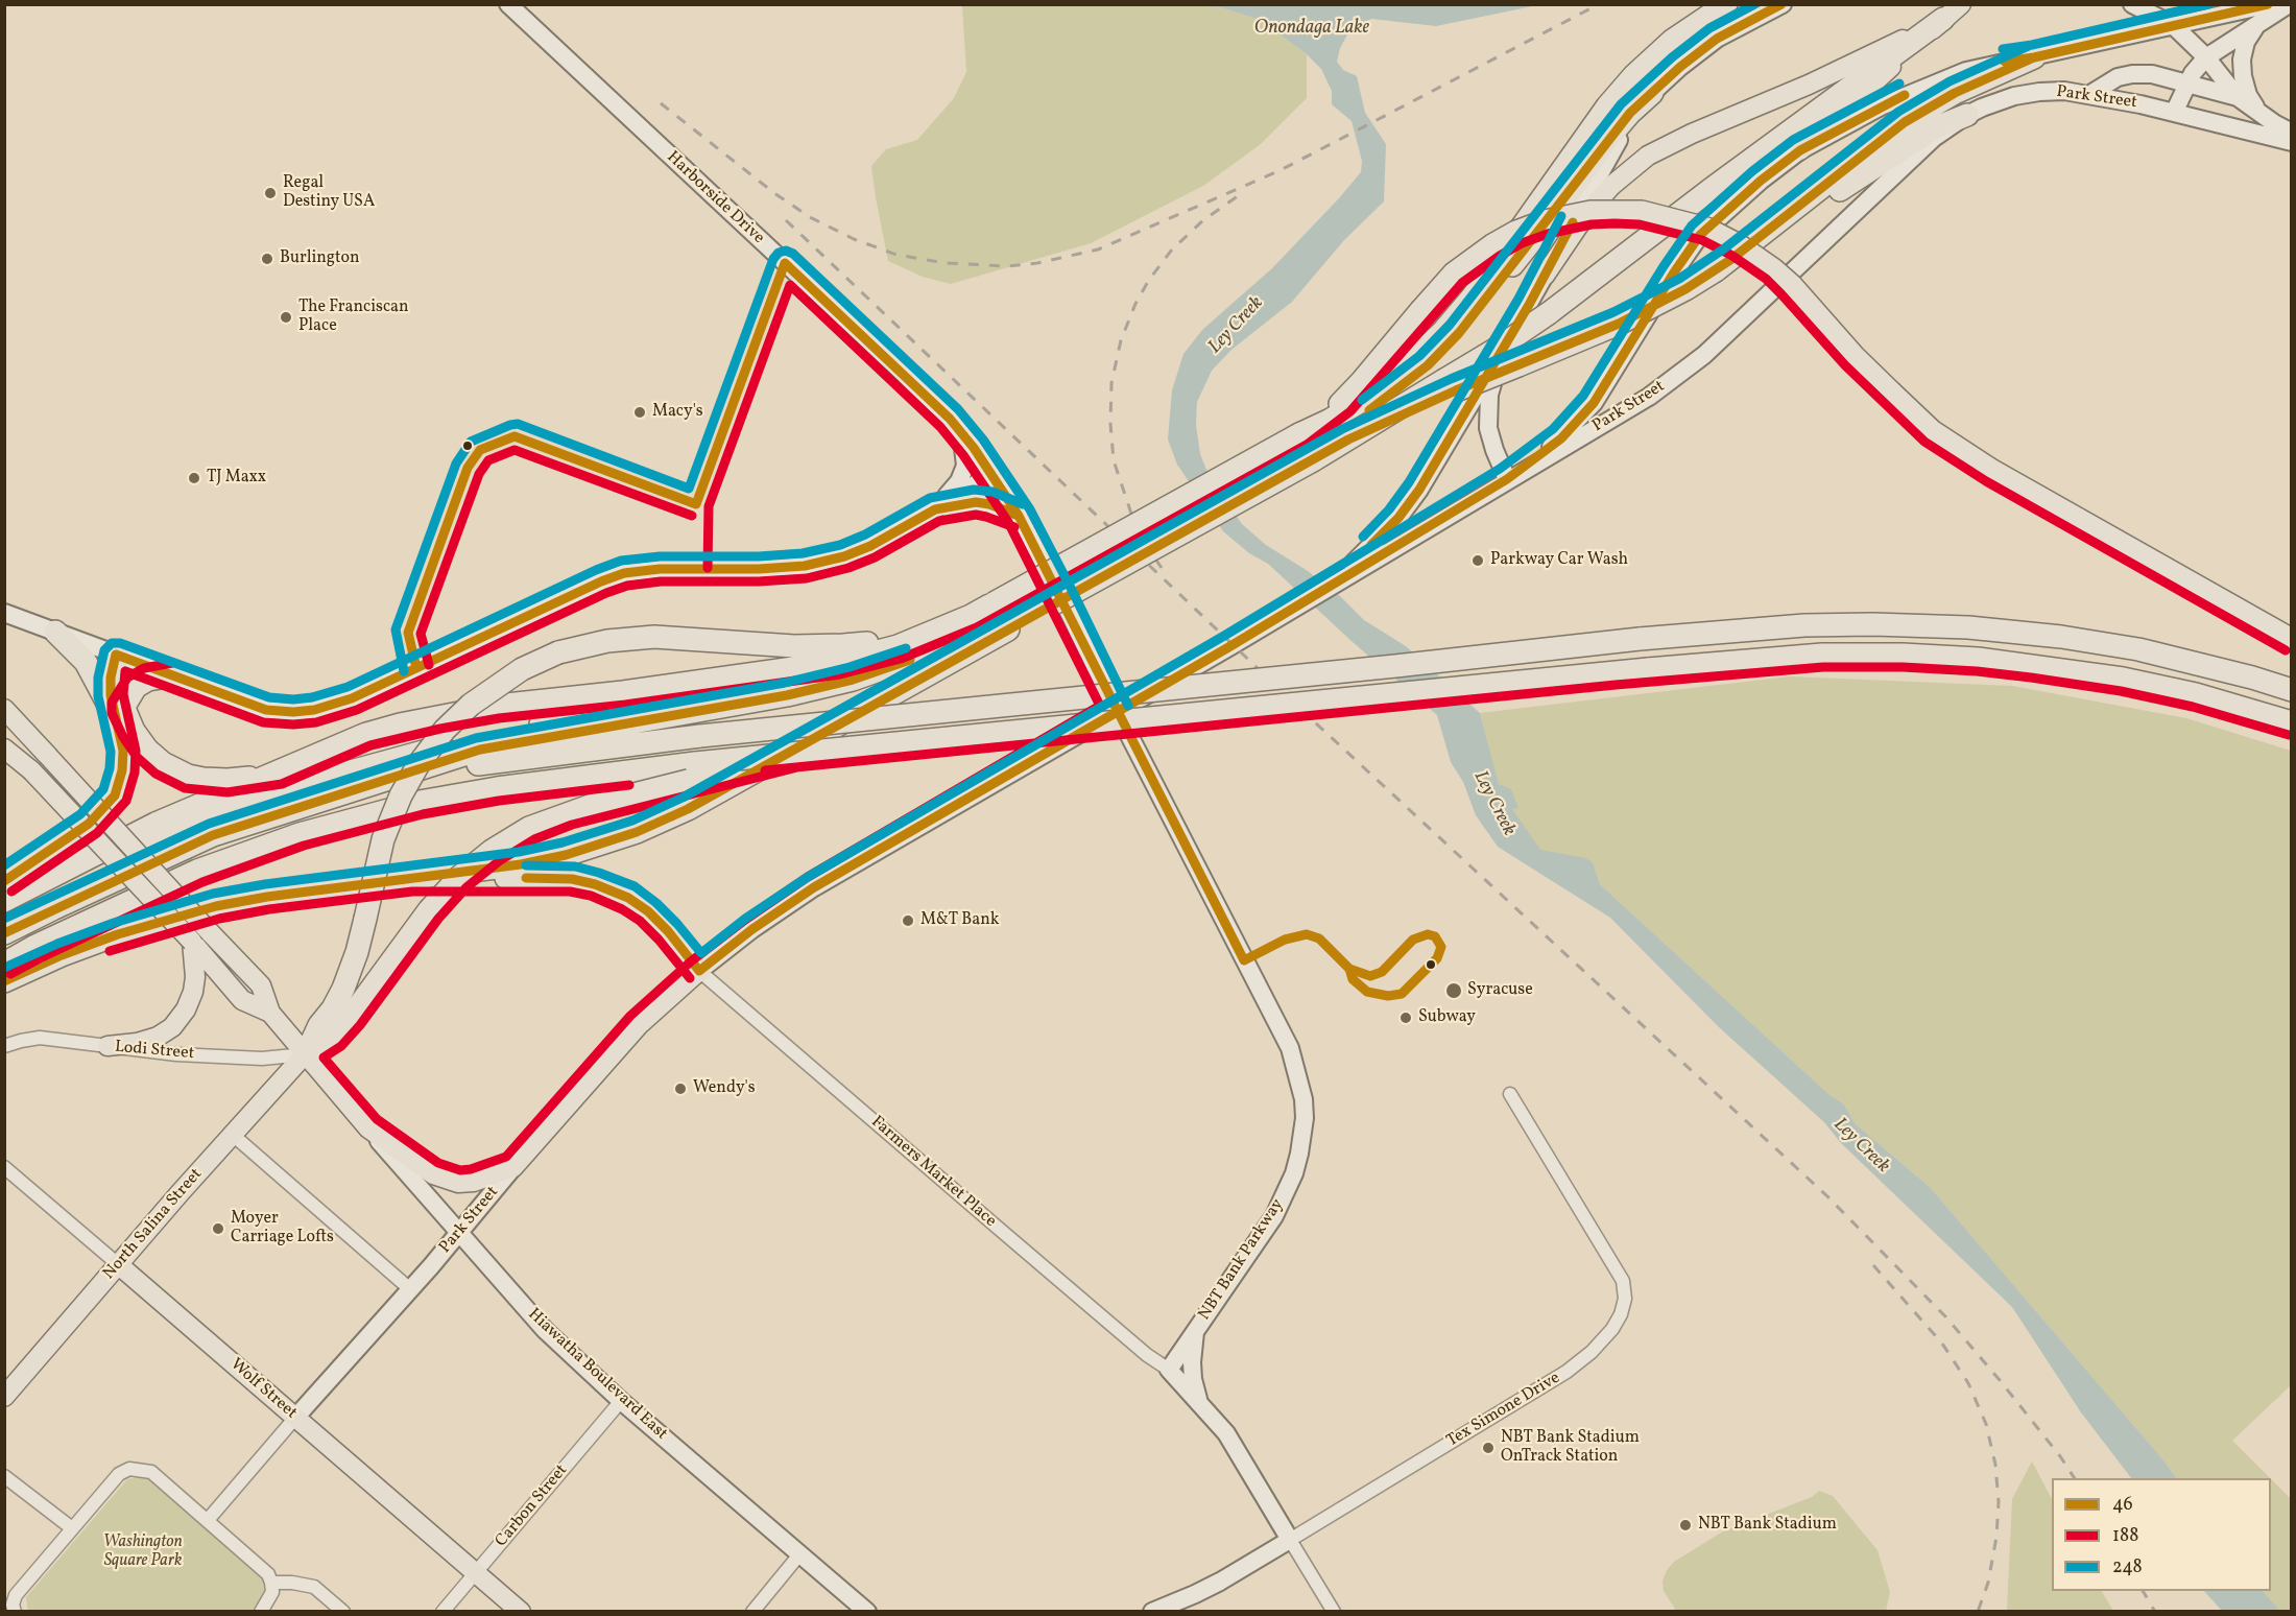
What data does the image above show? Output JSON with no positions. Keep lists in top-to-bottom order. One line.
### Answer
{"streets":{"main road":["Park Street","North Salina Street","Hiawatha Boulevard East","Wolf Street"],"street":["Harborside Drive","Lodi Street","Farmers Market Place","NBT Bank Parkway","Tex Simone Drive","Carbon Street"]},"crossings":[["Park Street","Harborside Drive"],["Park Street","Farmers Market Place"],["Park Street","NBT Bank Parkway"],["Park Street","Hiawatha Boulevard East"],["Park Street","Wolf Street"],["Harborside Drive","NBT Bank Parkway"],["Lodi Street","North Salina Street"],["Lodi Street","Hiawatha Boulevard East"],["Farmers Market Place","NBT Bank Parkway"],["North Salina Street","Hiawatha Boulevard East"],["North Salina Street","Wolf Street"],["NBT Bank Parkway","Tex Simone Drive"],["Hiawatha Boulevard East","Carbon Street"],["Wolf Street","Carbon Street"]],"water":["Onondaga Lake","Ley Creek"],"parks":["Washington Square Park"],"places":["Regal Destiny USA","Burlington","The Franciscan Place","Macy's","TJ Maxx","Parkway Car Wash","M&T Bank","Syracuse","Subway","Wendy's","Moyer Carriage Lofts","NBT Bank Stadium OnTrack Station","NBT Bank Stadium"],"lines":["transit line 46","transit line 248","transit line 188"],"legend":["46","188","248"]}
